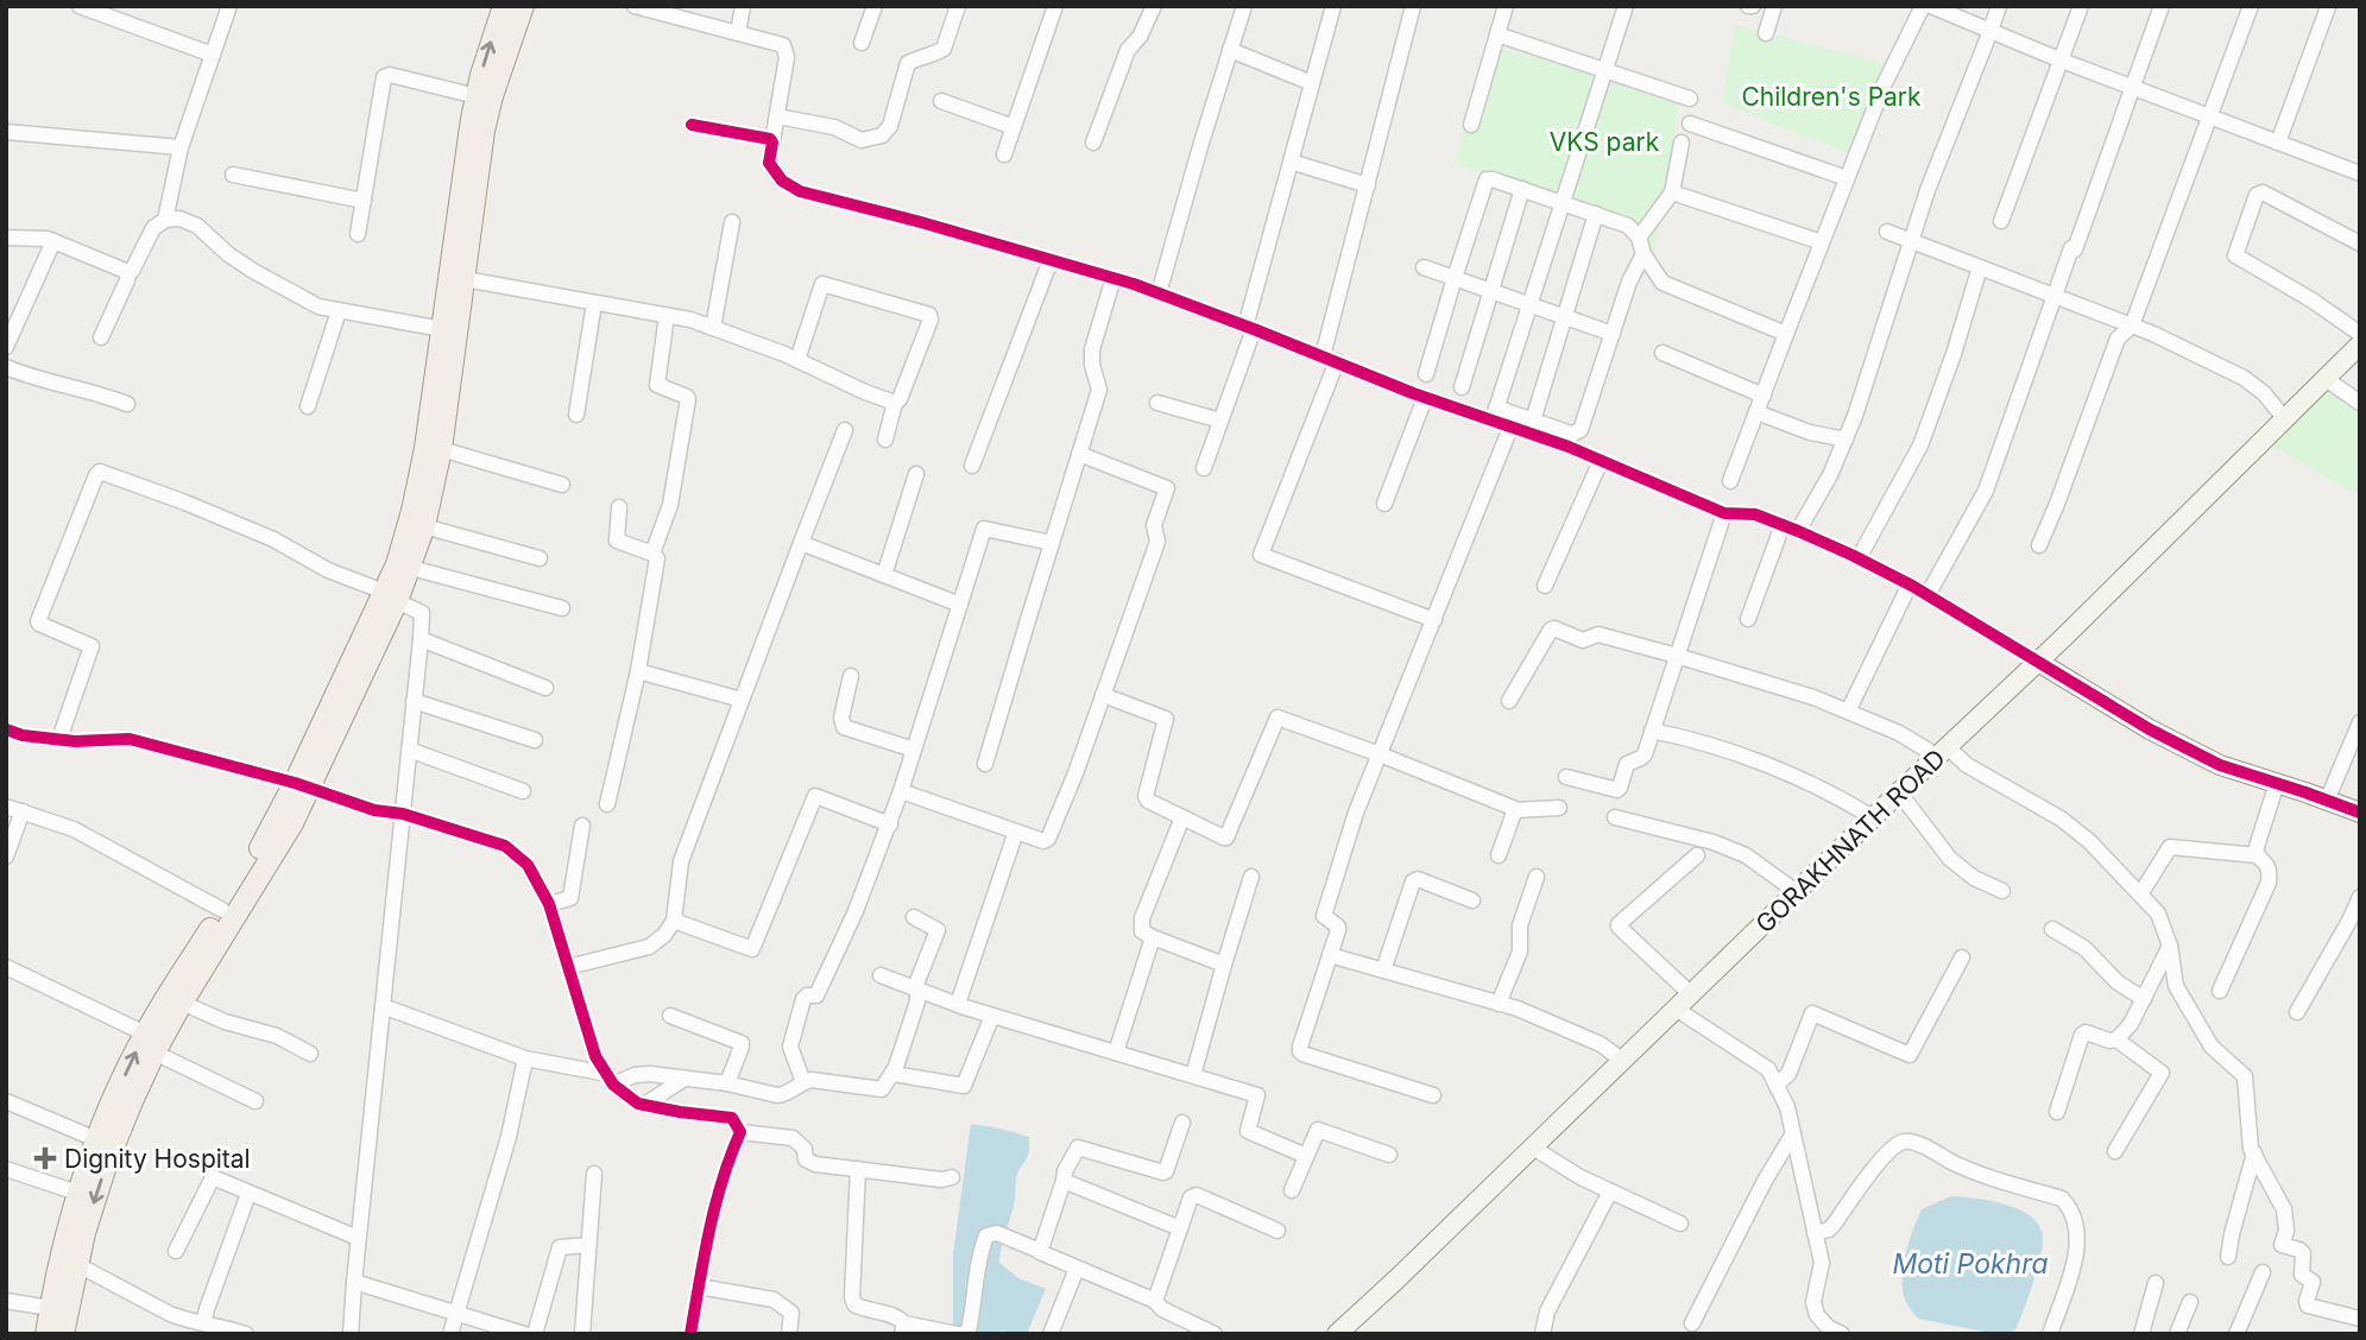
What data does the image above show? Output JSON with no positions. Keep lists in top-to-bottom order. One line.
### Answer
{"streets":{"main road":["GORAKHNATH ROAD"]},"water":["Moti Pokhra"],"parks":["Children's Park","VKS park"],"places":{"health":["Dignity Hospital"]}}
